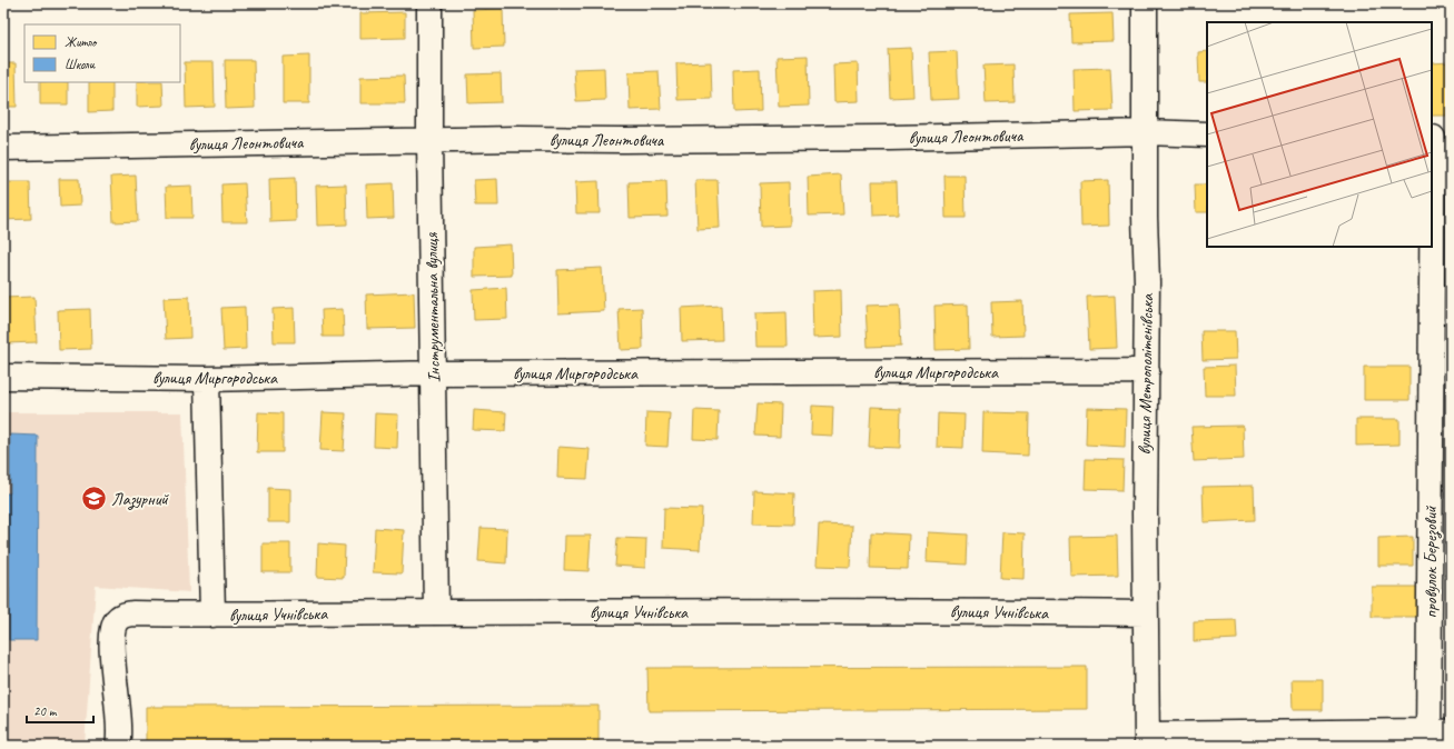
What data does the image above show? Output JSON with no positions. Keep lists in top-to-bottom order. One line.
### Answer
{"streets":{"street":["вулиця Леонтовича","Інструментальна вулиця","вулиця Миргородська","вулиця Метрополітенівська","провулок Березовий","вулиця Учнівська"]},"crossings":[["вулиця Леонтовича","Інструментальна вулиця"],["вулиця Леонтовича","вулиця Метрополітенівська"],["Інструментальна вулиця","вулиця Миргородська"],["Інструментальна вулиця","вулиця Учнівська"],["вулиця Миргородська","вулиця Метрополітенівська"],["вулиця Метрополітенівська","вулиця Учнівська"]],"places":{"school or university":["Лазурний"]},"legend":["Житло","Школи"],"scale_bar":"20 m"}
